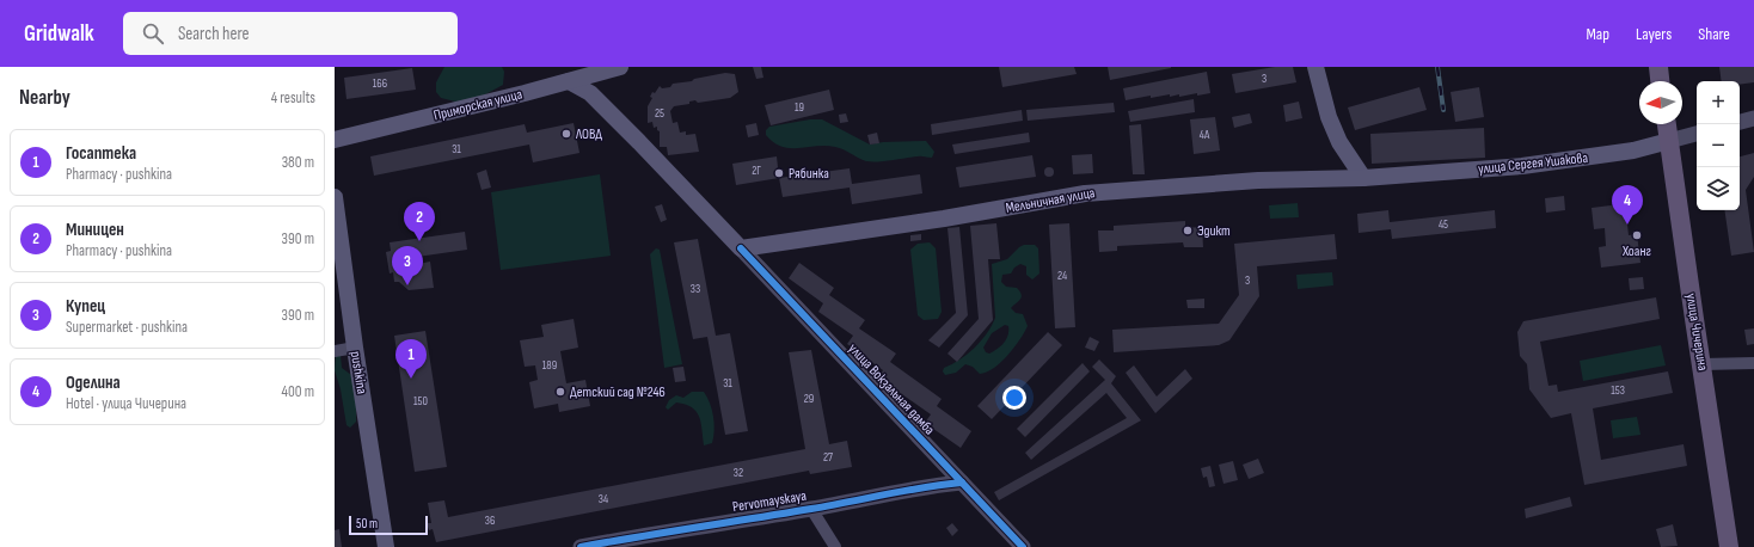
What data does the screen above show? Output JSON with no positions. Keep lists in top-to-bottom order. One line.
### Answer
{"streets":{"main road":["Приморская улица","улица Сергея Ушакова","Мельничная улица","улица Чичерина","pushkina","улица Вокзальная дамба"],"street":["Pervomayskaya"]},"crossings":[["Приморская улица","улица Вокзальная дамба"],["улица Сергея Ушакова","Мельничная улица"],["улица Сергея Ушакова","улица Чичерина"],["Мельничная улица","улица Вокзальная дамба"],["улица Вокзальная дамба","Pervomayskaya"]],"places":["ЛОВД","Рябинка","Эдикт","Хоанг","Детский сад №246"],"house_numbers":["3","166","19","25","4А","31","2Г","45","24","3","33","189","31","153","29","150","27","32","34","36"],"scale_bar":"50 m","north":"left","page":{"header":"Gridwalk","search":"Search here","nav":["Map","Layers","Share"],"heading":["Nearby","4 results"],"map_buttons":["+","−"],"list":[{"mark":"1","name":"Госаптека","note":"Pharmacy · pushkina","value":"380 m"},{"mark":"2","name":"Миницен","note":"Pharmacy · pushkina","value":"390 m"},{"mark":"3","name":"Купец","note":"Supermarket · pushkina","value":"390 m"},{"mark":"4","name":"Оделина","note":"Hotel · улица Чичерина","value":"400 m"}],"pins":["4","2","3","1"],"scale":"50 m"}}
